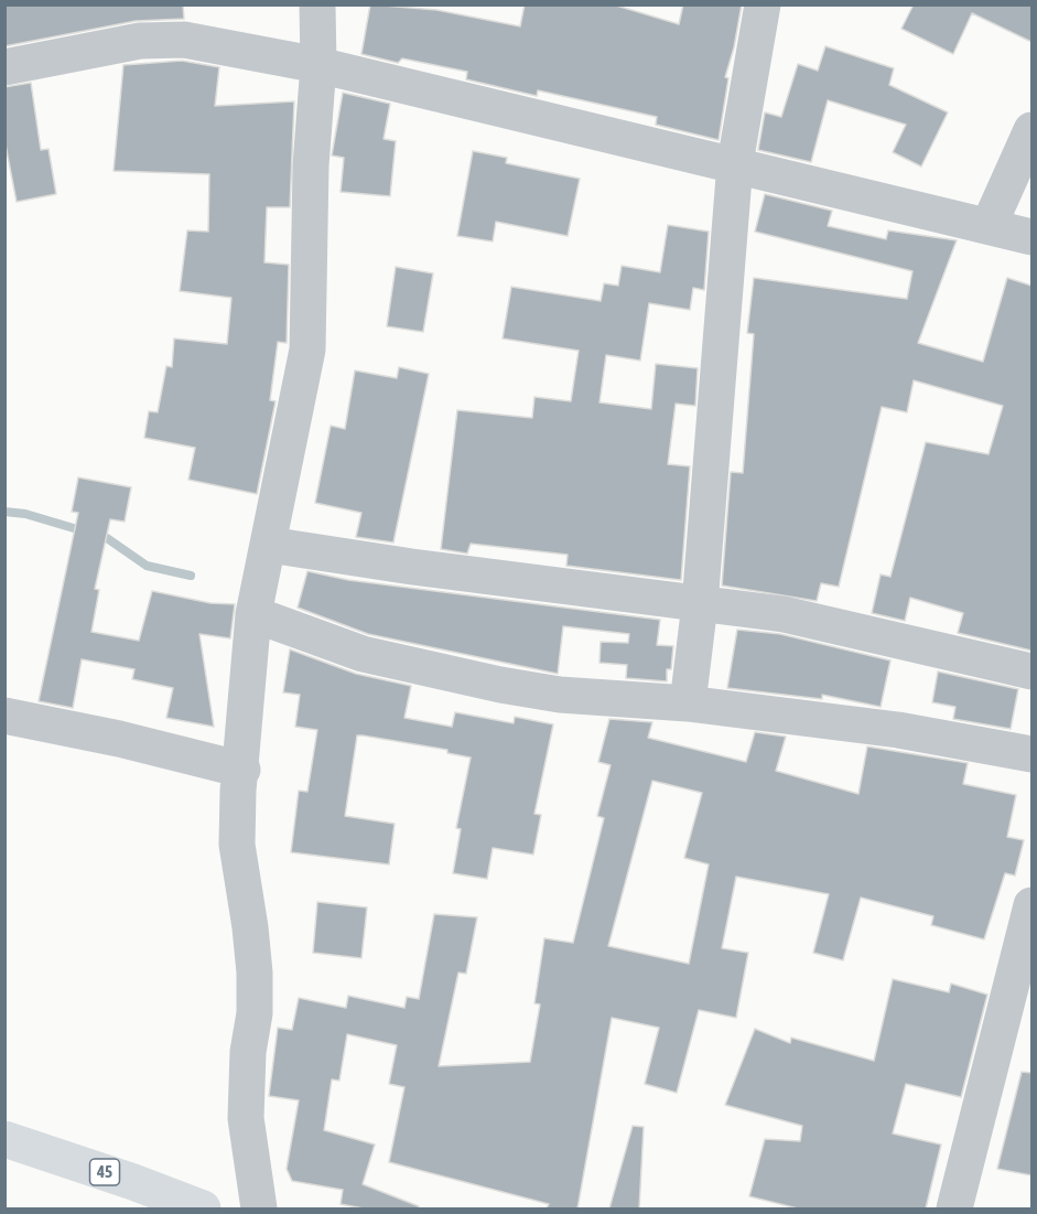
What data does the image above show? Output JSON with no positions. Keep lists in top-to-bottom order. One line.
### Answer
{"streets":{"main road":["45"]}}
